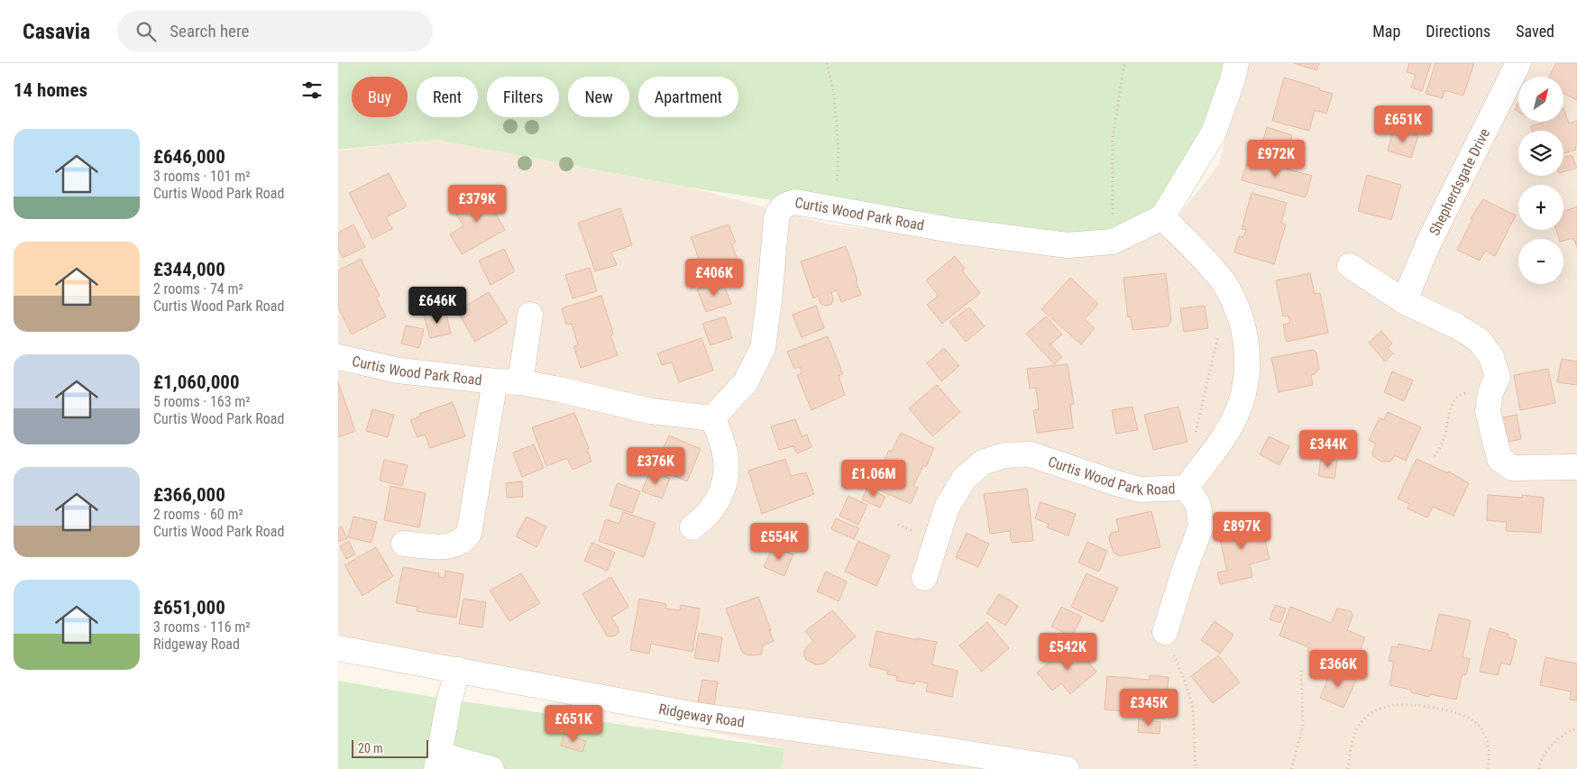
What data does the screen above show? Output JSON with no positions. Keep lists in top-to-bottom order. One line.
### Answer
{"streets":{"street":["Shepherdsgate Drive","Curtis Wood Park Road","Ridgeway Road"]},"scale_bar":"20 m","north":"top right","page":{"header":"Casavia","search":"Search here","nav":["Map","Directions","Saved"],"heading":"14 homes","map_buttons":["+","−"],"chip":["Buy","Rent","Filters","New","Apartment"],"price":["£651K","£972K","£379K","£406K","£646K","£344K","£376K","£1.06M","£897K","£554K","£542K","£366K","£345K","£651K"],"list":[{"name":"£646,000","note":"3 rooms · 101 m² · Curtis Wood Park Road"},{"name":"£344,000","note":"2 rooms · 74 m² · Curtis Wood Park Road"},{"name":"£1,060,000","note":"5 rooms · 163 m² · Curtis Wood Park Road"},{"name":"£366,000","note":"2 rooms · 60 m² · Curtis Wood Park Road"},{"name":"£651,000","note":"3 rooms · 116 m² · Ridgeway Road"}],"scale":"20 m"}}
